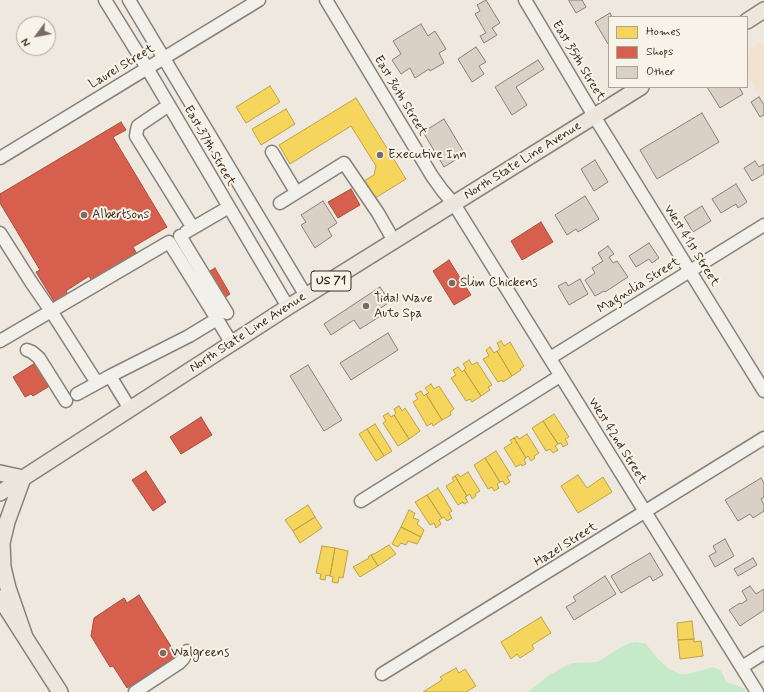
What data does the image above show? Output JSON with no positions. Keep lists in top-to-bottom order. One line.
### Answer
{"streets":{"main road":["North State Line Avenue","US 71"],"street":["East 35th Street","Laurel Street","East 36th Street","East 37th Street","West 41st Street","Magnolia Street","West 42nd Street","Hazel Street"]},"crossings":[["East 35th Street","North State Line Avenue"],["East 35th Street","West 41st Street"],["Laurel Street","East 37th Street"],["East 36th Street","North State Line Avenue"],["East 36th Street","West 42nd Street"],["East 37th Street","North State Line Avenue"],["North State Line Avenue","West 41st Street"],["North State Line Avenue","West 42nd Street"],["West 41st Street","Magnolia Street"],["Magnolia Street","West 42nd Street"],["West 42nd Street","Hazel Street"]],"places":["Executive Inn","Albertsons","Slim Chickens","Tidal Wave Auto Spa","Walgreens"],"legend":["Homes","Shops","Other"],"north":"bottom left"}
